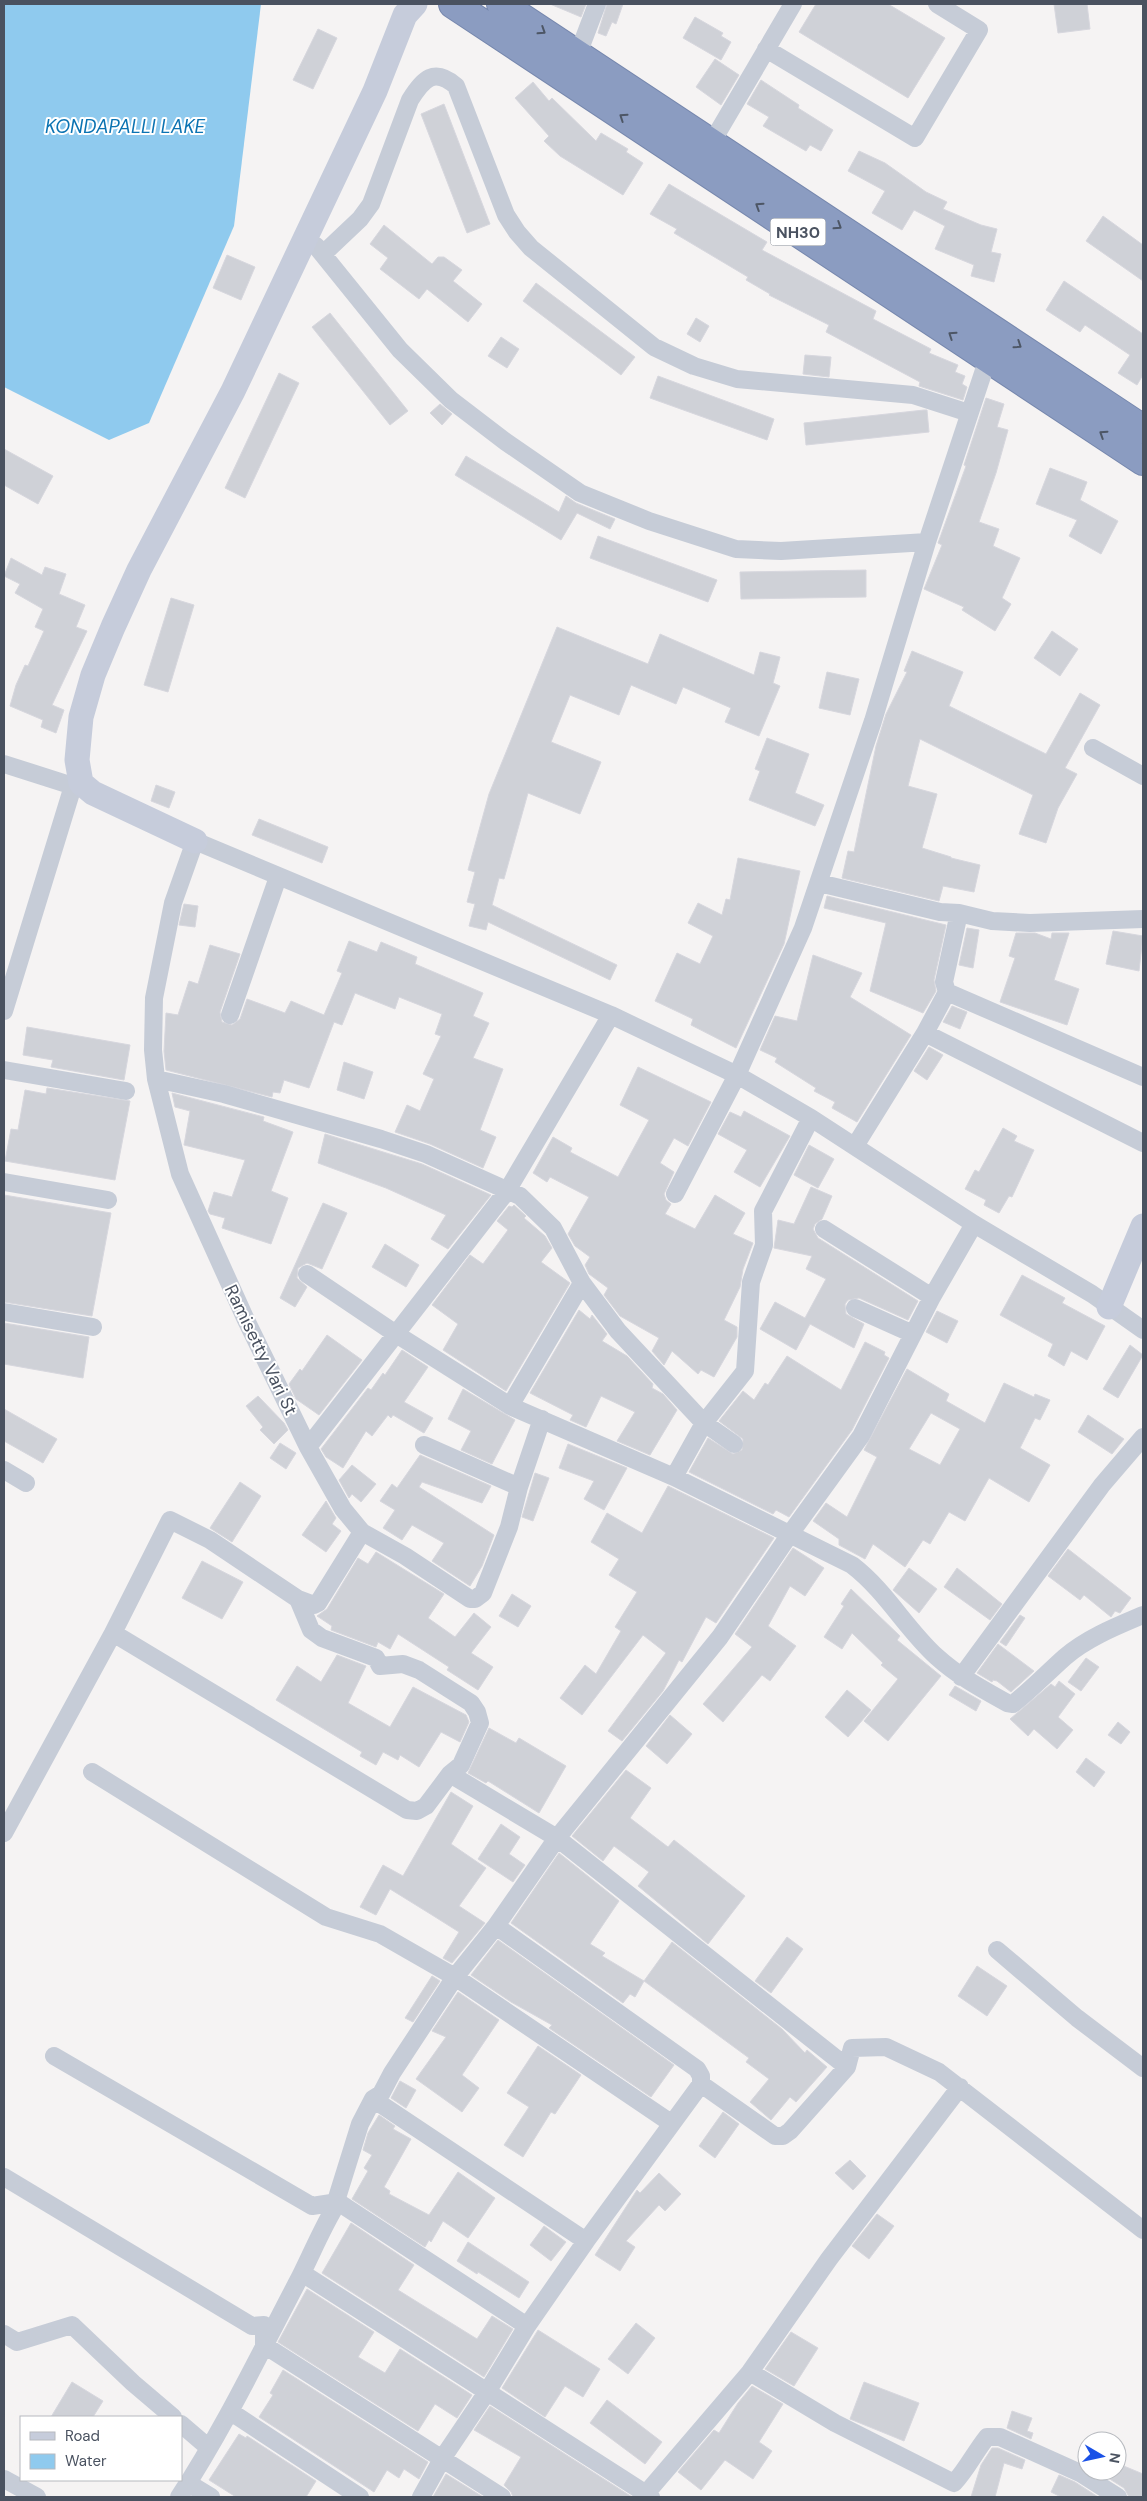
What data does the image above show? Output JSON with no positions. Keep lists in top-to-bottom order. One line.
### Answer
{"streets":{"highway":["NH30"],"street":["Ramisetty Vari St"]},"water":["KONDAPALLI LAKE"],"legend":["Road","Water"],"north":"right"}
